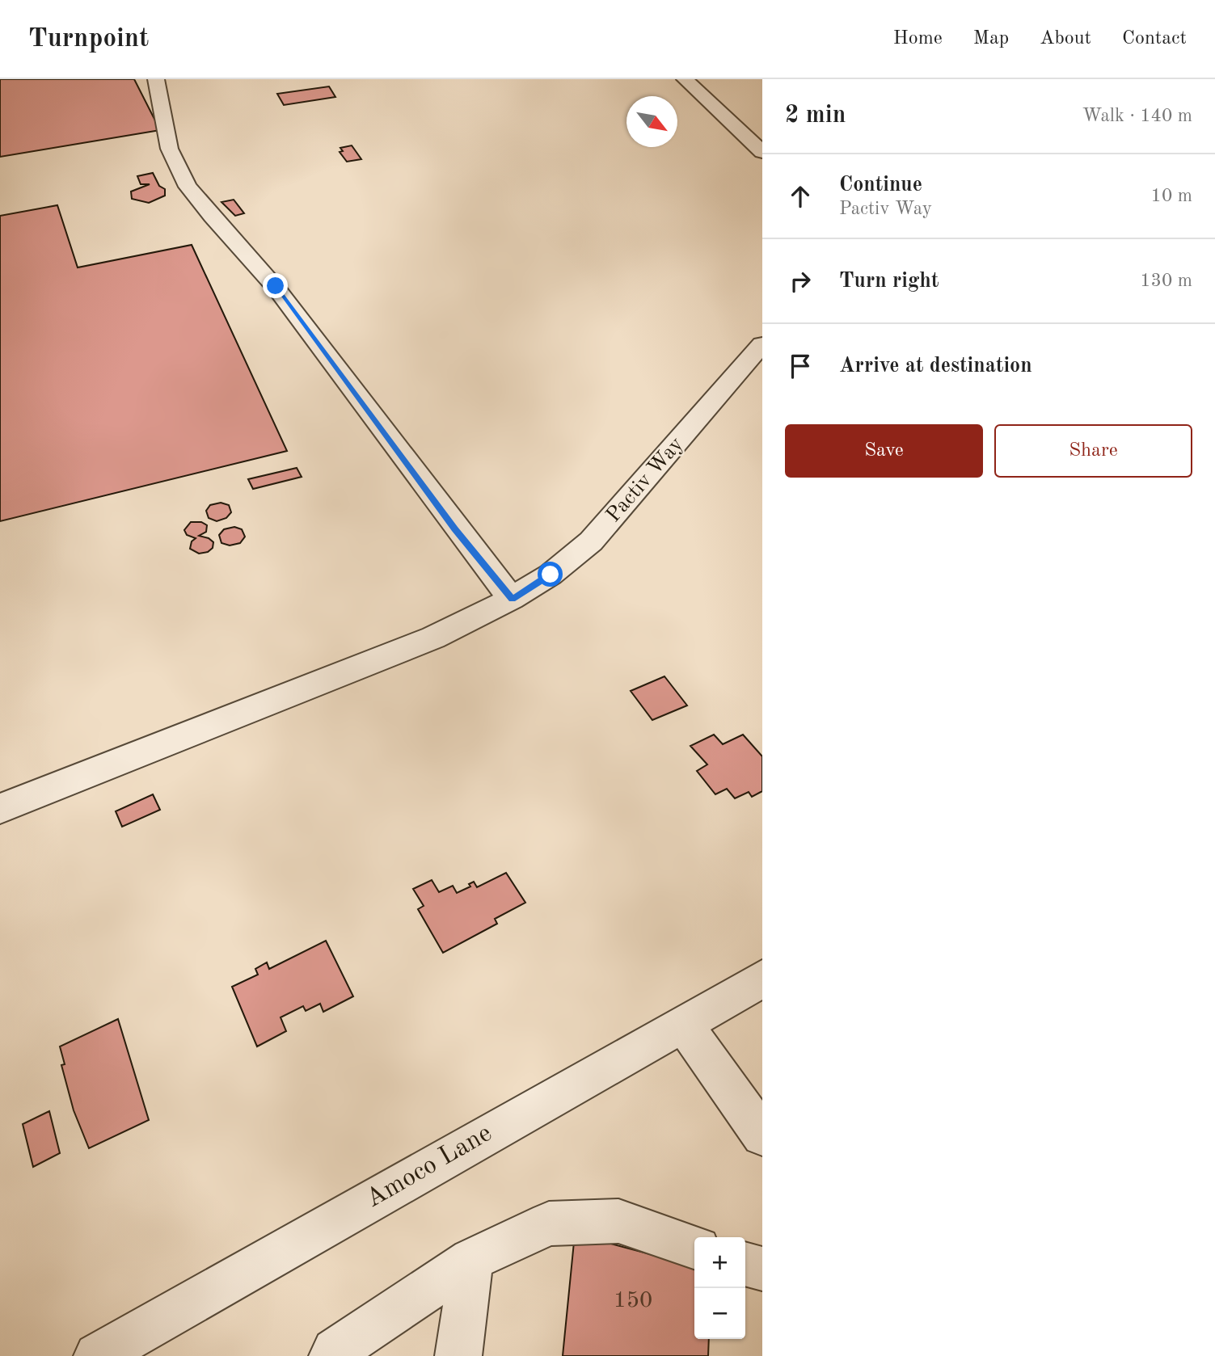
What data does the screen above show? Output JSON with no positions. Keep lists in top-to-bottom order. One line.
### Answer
{"streets":{"street":["Pactiv Way","Amoco Lane"]},"house_numbers":["150"],"north":"bottom right","page":{"header":"Turnpoint","nav":["Home","Map","About","Contact"],"heading":["2 min","Walk · 140 m"],"list":[["Continue","Pactiv Way","10 m"],["Turn right","130 m"],"Arrive at destination"],"buttons":["Save","Share"],"map_buttons":["+","−"]}}
